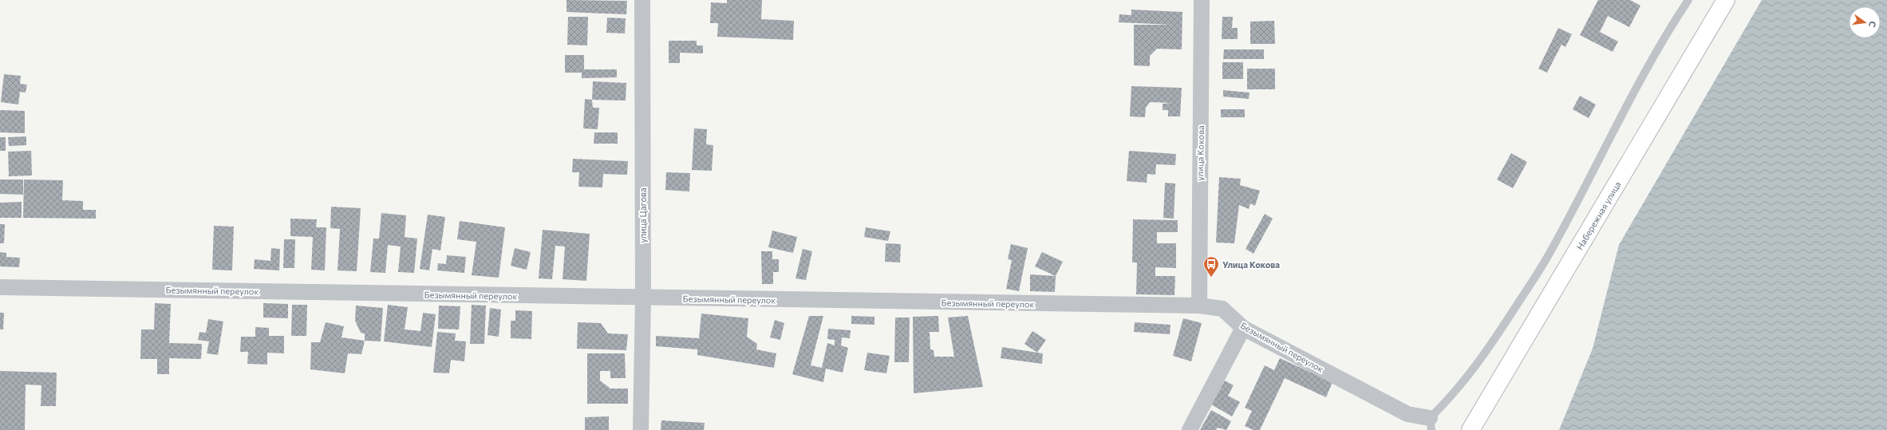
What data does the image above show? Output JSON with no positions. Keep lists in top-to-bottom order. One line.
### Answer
{"streets":{"main road":["Набережная улица"],"street":["улица Кокова","улица Цагова","Безымянный переулок"]},"crossings":[["улица Кокова","Безымянный переулок"],["улица Цагова","Безымянный переулок"]],"places":{"bus stop":["Улица Кокова"]},"north":"right"}
